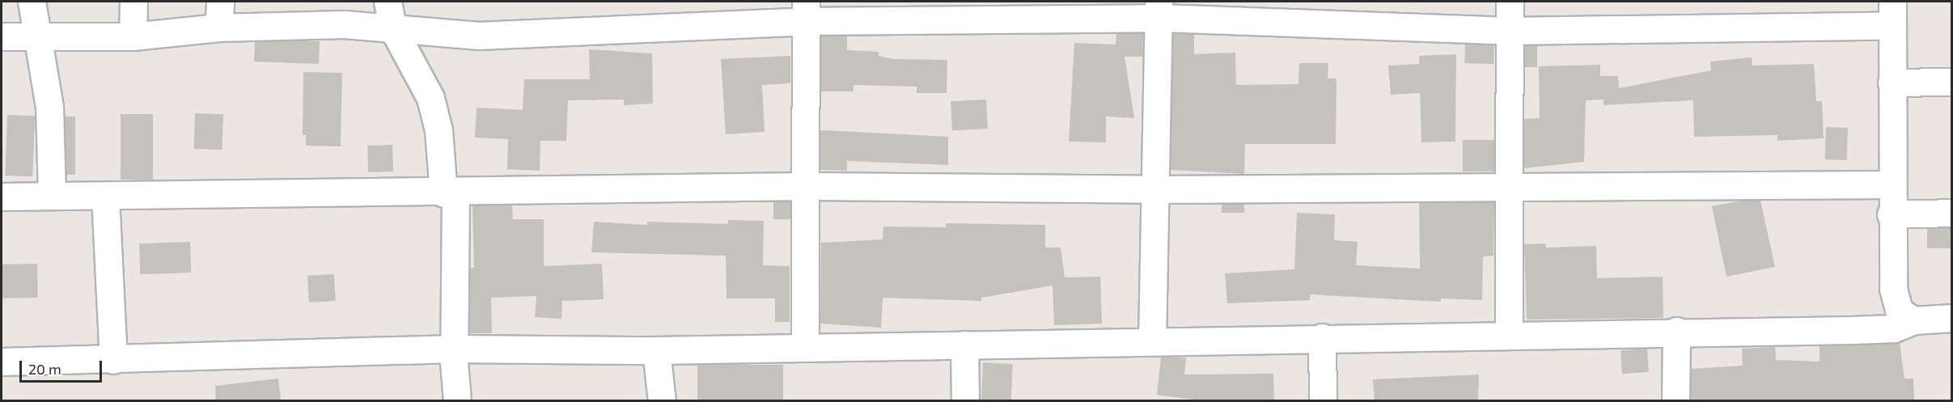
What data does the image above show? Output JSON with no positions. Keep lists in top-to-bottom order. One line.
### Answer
{"scale_bar":"20 m"}
